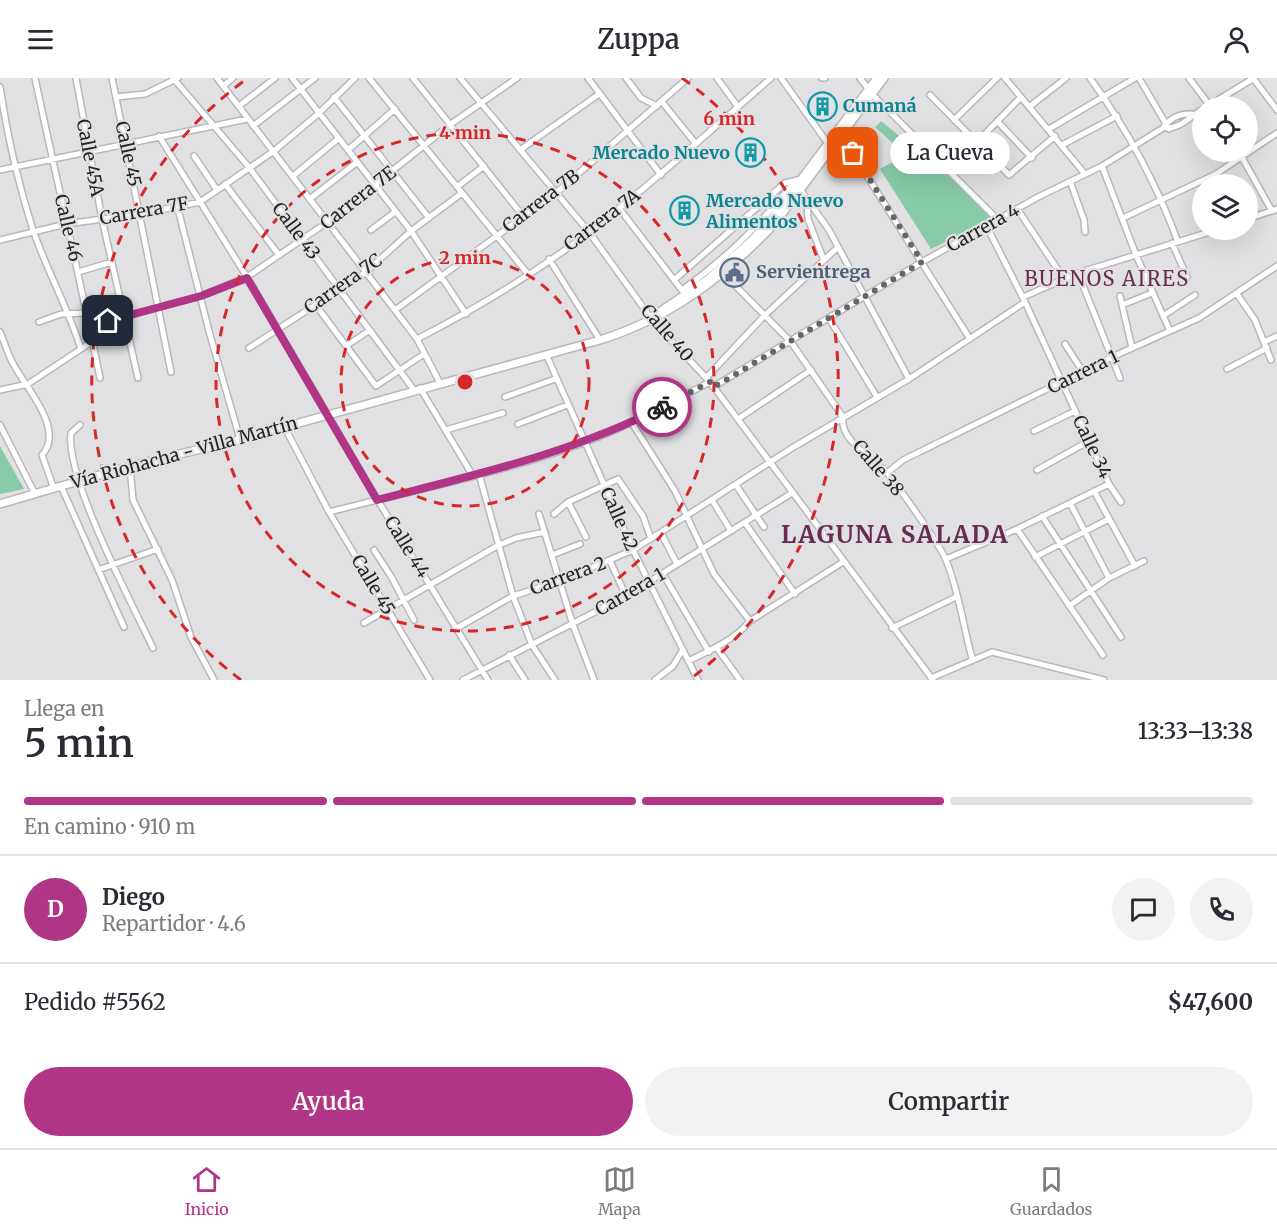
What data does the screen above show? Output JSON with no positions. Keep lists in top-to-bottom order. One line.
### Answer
{"streets":{"main road":["Vía Riohacha - Villa Martín"],"street":["Calle 45","Calle 45A","Carrera 7E","Carrera 7B","Carrera 7F","Carrera 7A","Calle 46","Carrera 4","Calle 43","Carrera 7C","Calle 40","Carrera 1","Calle 34","Calle 38","Calle 42","Calle 44","Carrera 2"]},"crossings":[["Calle 45","Carrera 7E"],["Calle 45","Carrera 7F"],["Calle 45","Carrera 4"],["Calle 45","Vía Riohacha - Villa Martín"],["Calle 45A","Carrera 7E"],["Calle 45A","Carrera 7F"],["Carrera 7E","Calle 46"],["Carrera 7E","Calle 43"],["Carrera 7E","Calle 40"],["Carrera 7E","Calle 44"],["Carrera 7B","Calle 43"],["Carrera 7B","Calle 40"],["Carrera 7F","Calle 46"],["Carrera 7F","Calle 43"],["Carrera 7F","Calle 44"],["Carrera 7A","Calle 43"],["Carrera 7A","Calle 40"],["Carrera 4","Calle 43"],["Carrera 4","Calle 40"],["Carrera 4","Calle 34"],["Carrera 4","Calle 38"],["Carrera 4","Calle 42"],["Carrera 4","Calle 44"],["Calle 43","Carrera 7C"],["Calle 43","Carrera 1"],["Calle 43","Vía Riohacha - Villa Martín"],["Calle 43","Carrera 2"],["Carrera 7C","Calle 44"],["Calle 40","Carrera 1"],["Calle 40","Vía Riohacha - Villa Martín"],["Calle 40","Carrera 2"],["Carrera 1","Calle 34"],["Carrera 1","Calle 38"],["Carrera 1","Calle 42"],["Carrera 1","Calle 44"],["Vía Riohacha - Villa Martín","Calle 42"],["Vía Riohacha - Villa Martín","Calle 44"],["Calle 38","Carrera 2"],["Calle 42","Carrera 2"],["Calle 44","Carrera 2"]],"districts":["BUENOS AIRES","LAGUNA SALADA"],"places":{"building":["Cumaná","Mercado Nuevo","Mercado Nuevo Alimentos"],"other":["La Cueva"],"public building":["Servientrega"]},"page":{"header":"Zuppa","bubble":"La Cueva","heading":["5 min","Llega en","13:33–13:38"],"panel":["Diego","Repartidor · 4.6","Pedido #5562","$47,600"],"bar":"En camino · 910 m","round":"D","buttons":["Ayuda","Compartir"],"tabs":["Inicio","Mapa","Guardados"]},"rings":["6 min","4 min","2 min"]}
